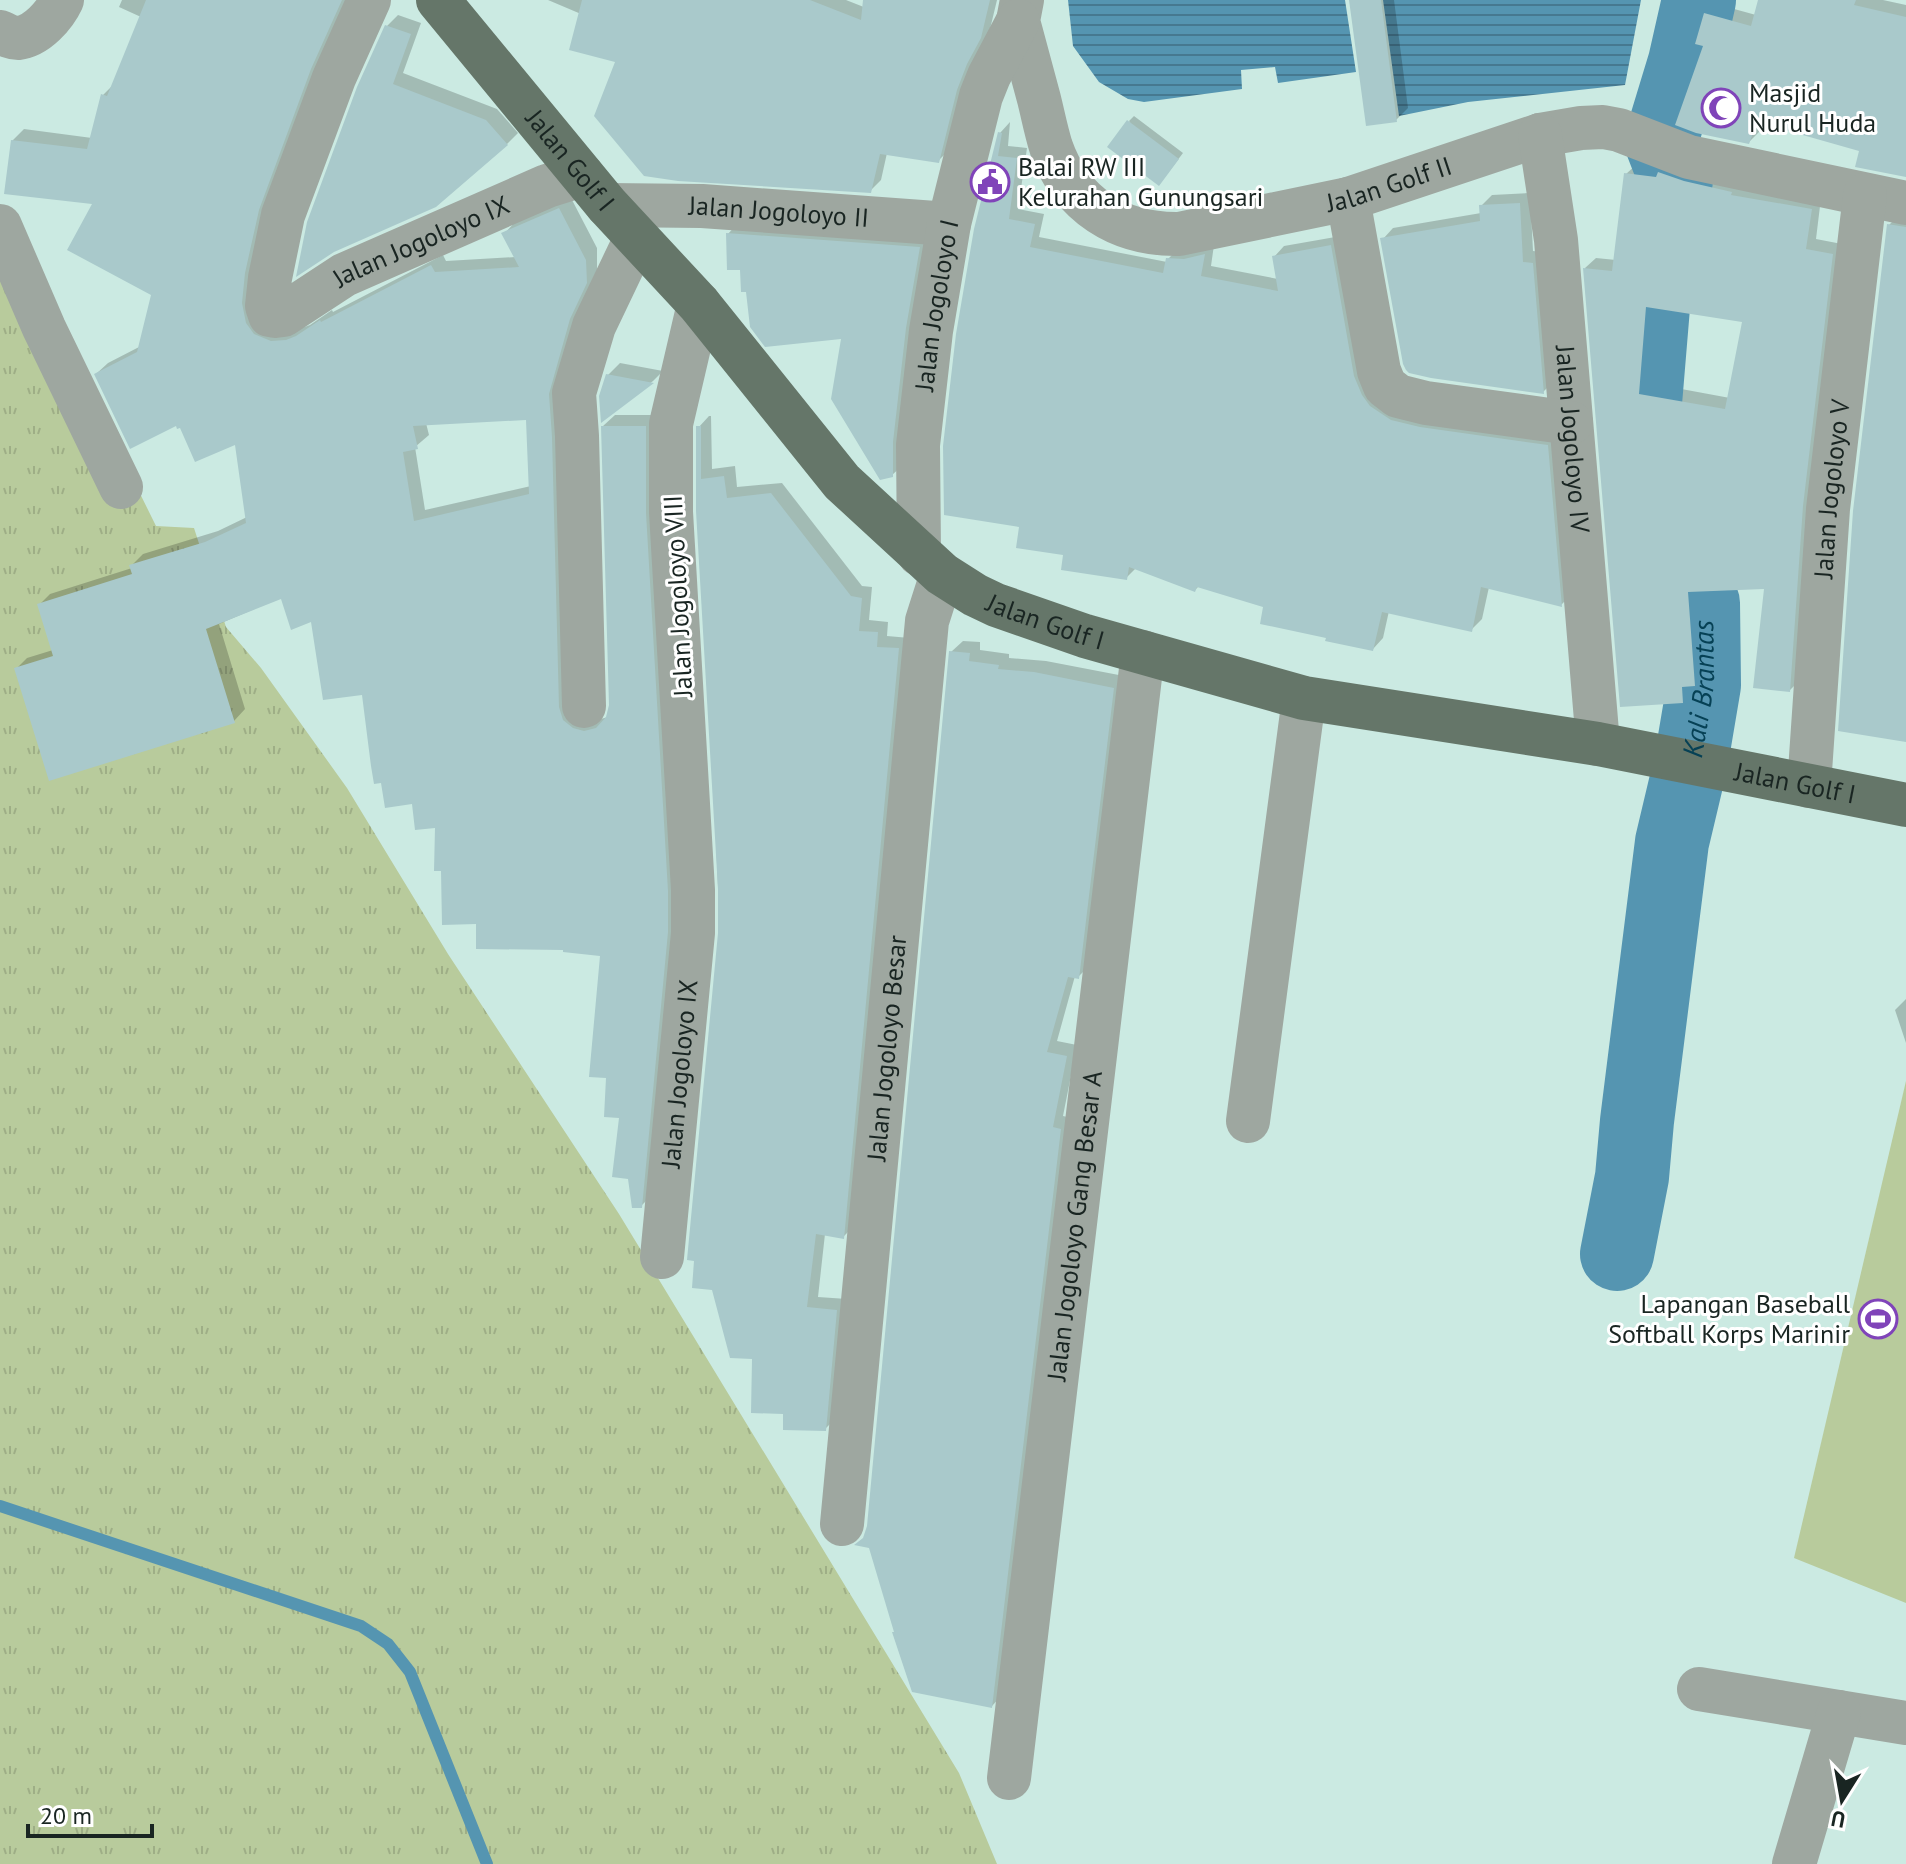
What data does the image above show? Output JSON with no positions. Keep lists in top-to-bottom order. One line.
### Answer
{"streets":{"main road":["Jalan Golf I"],"street":["Jalan Golf II","Jalan Jogoloyo II","Jalan Jogoloyo IX","Jalan Jogoloyo I","Jalan Jogoloyo IV","Jalan Jogoloyo V","Jalan Jogoloyo VIII","Jalan Jogoloyo Besar","Jalan Jogoloyo Gang Besar A"]},"crossings":[["Jalan Golf I","Jalan Jogoloyo II"],["Jalan Golf I","Jalan Jogoloyo IX"],["Jalan Golf I","Jalan Jogoloyo I"],["Jalan Golf I","Jalan Jogoloyo IV"],["Jalan Golf I","Jalan Jogoloyo V"],["Jalan Golf I","Jalan Jogoloyo VIII"],["Jalan Golf I","Jalan Jogoloyo Besar"],["Jalan Golf I","Jalan Jogoloyo Gang Besar A"],["Jalan Golf II","Jalan Jogoloyo I"],["Jalan Golf II","Jalan Jogoloyo IV"],["Jalan Golf II","Jalan Jogoloyo V"],["Jalan Jogoloyo II","Jalan Jogoloyo IX"],["Jalan Jogoloyo II","Jalan Jogoloyo I"],["Jalan Jogoloyo IX","Jalan Jogoloyo VIII"],["Jalan Jogoloyo I","Jalan Jogoloyo Besar"]],"water":["Kali Brantas"],"places":{"mosque":["Masjid Nurul Huda"],"public building":["Balai RW III Kelurahan Gunungsari"],"sports":["Lapangan Baseball Softball Korps Marinir"]},"scale_bar":"20 m","north":"bottom"}
